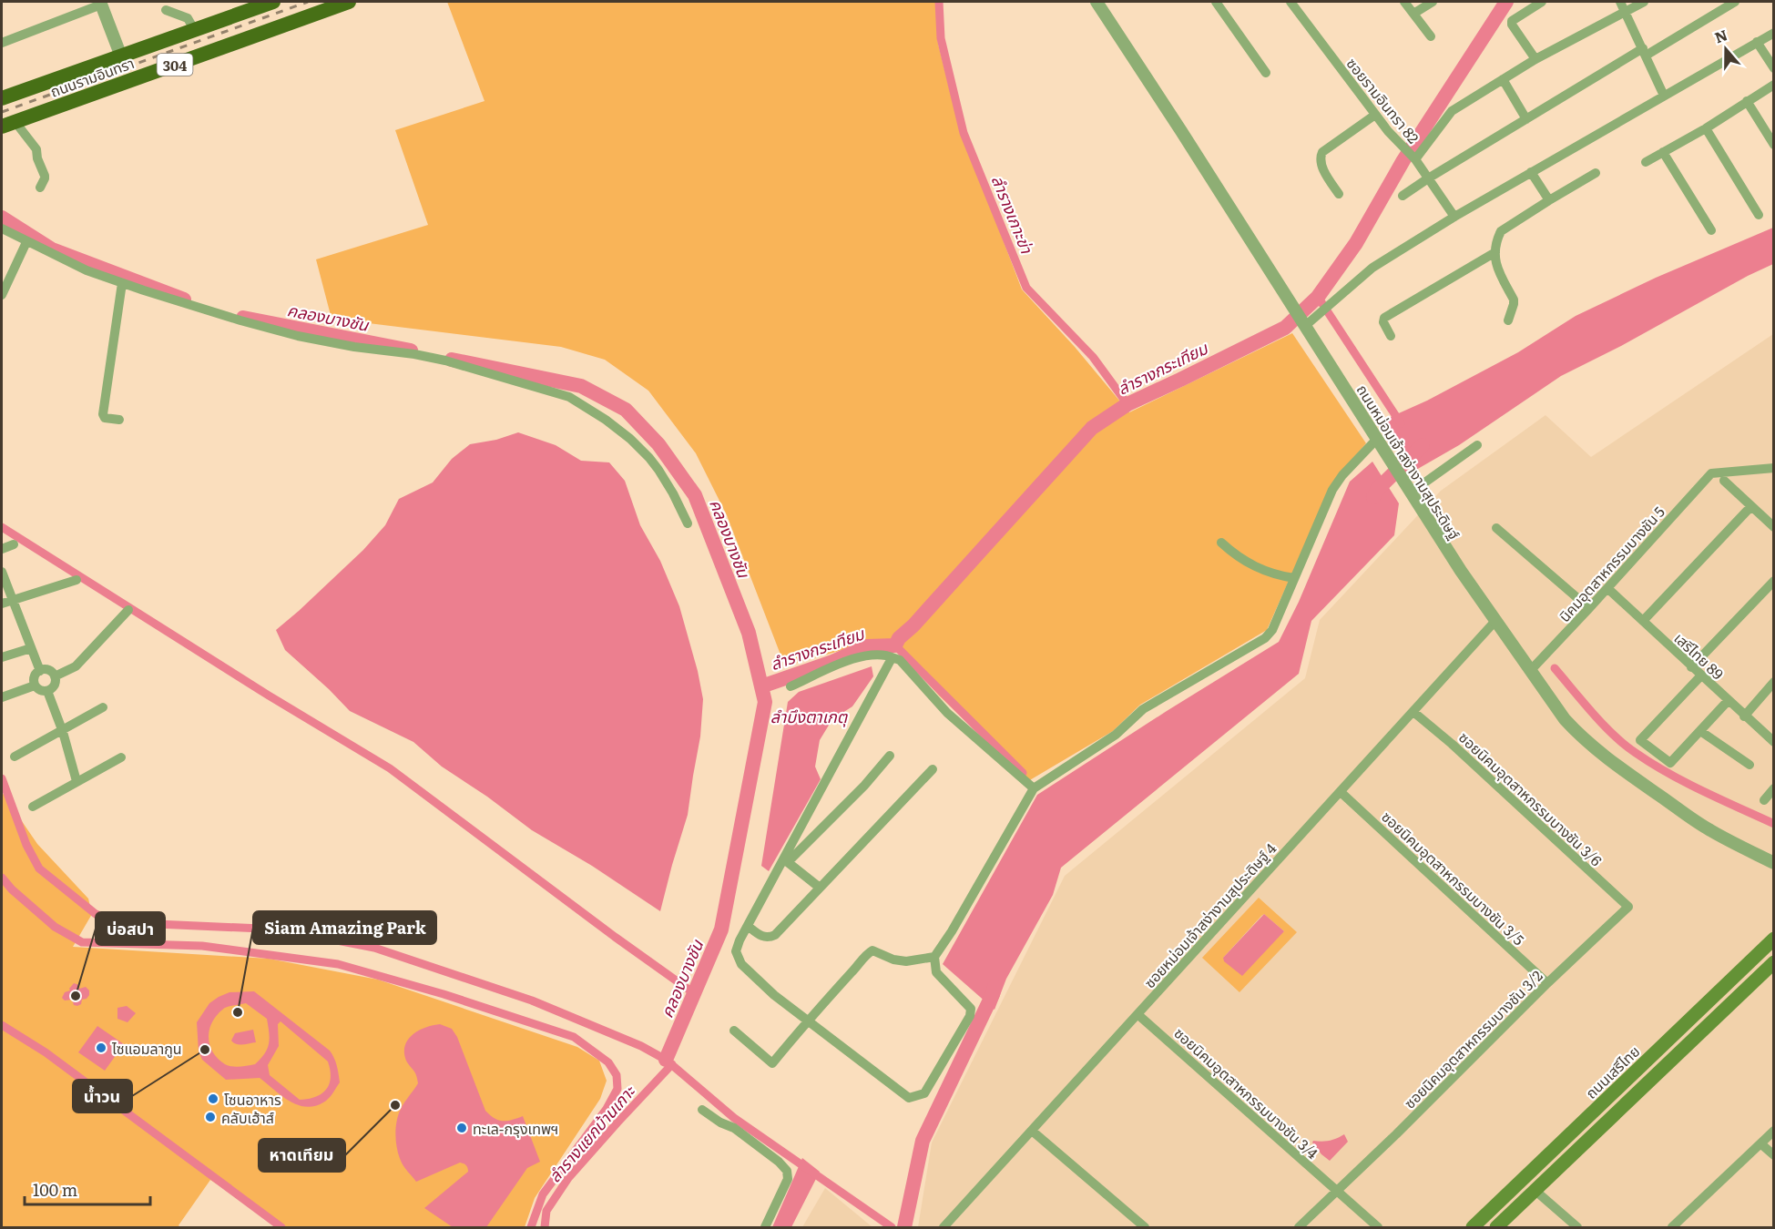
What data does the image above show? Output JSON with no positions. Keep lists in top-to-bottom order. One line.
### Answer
{"streets":{"highway":["304","ถนนรามอินทรา"],"main road":["ถนนเสรีไทย"],"street":["ซอยรามอินทรา 82","ถนนหม่อมเจ้าสง่างามสุประดิษฐ์","นิคมอุตสาหกรรมบางชัน 5","เสรีไทย 89","ซอยนิคมอุตสาหกรรมบางชัน 3/6","ซอยนิคมอุตสาหกรรมบางชัน 3/5","ซอยหม่อมเจ้าสง่างามสุประดิษฐ์ 4","ซอยนิคมอุตสาหกรรมบางชัน 3/2","ซอยนิคมอุตสาหกรรมบางชัน 3/4"]},"crossings":[["ถนนหม่อมเจ้าสง่างามสุประดิษฐ์","นิคมอุตสาหกรรมบางชัน 5"],["ถนนหม่อมเจ้าสง่างามสุประดิษฐ์","ซอยหม่อมเจ้าสง่างามสุประดิษฐ์ 4"],["นิคมอุตสาหกรรมบางชัน 5","เสรีไทย 89"],["ซอยนิคมอุตสาหกรรมบางชัน 3/6","ซอยหม่อมเจ้าสง่างามสุประดิษฐ์ 4"],["ซอยนิคมอุตสาหกรรมบางชัน 3/6","ซอยนิคมอุตสาหกรรมบางชัน 3/2"],["ซอยนิคมอุตสาหกรรมบางชัน 3/5","ซอยหม่อมเจ้าสง่างามสุประดิษฐ์ 4"],["ซอยนิคมอุตสาหกรรมบางชัน 3/5","ซอยนิคมอุตสาหกรรมบางชัน 3/2"],["ซอยหม่อมเจ้าสง่างามสุประดิษฐ์ 4","ซอยนิคมอุตสาหกรรมบางชัน 3/4"],["ซอยนิคมอุตสาหกรรมบางชัน 3/2","ซอยนิคมอุตสาหกรรมบางชัน 3/4"]],"water":["ลำรางเกาะข่า","คลองบางชัน","ลำรางกระเทียม","ลำบึงตาเกตุ","ลำรางแยกบ้านเกาะ"],"places":["บ่อสปา","Siam Amazing Park","ไซแอมลากูน","น้ำวน","โซนอาหาร","หาดเทียม","คลับเฮ้าส์","ทะเล-กรุงเทพฯ"],"scale_bar":"100 m","north":"top"}
